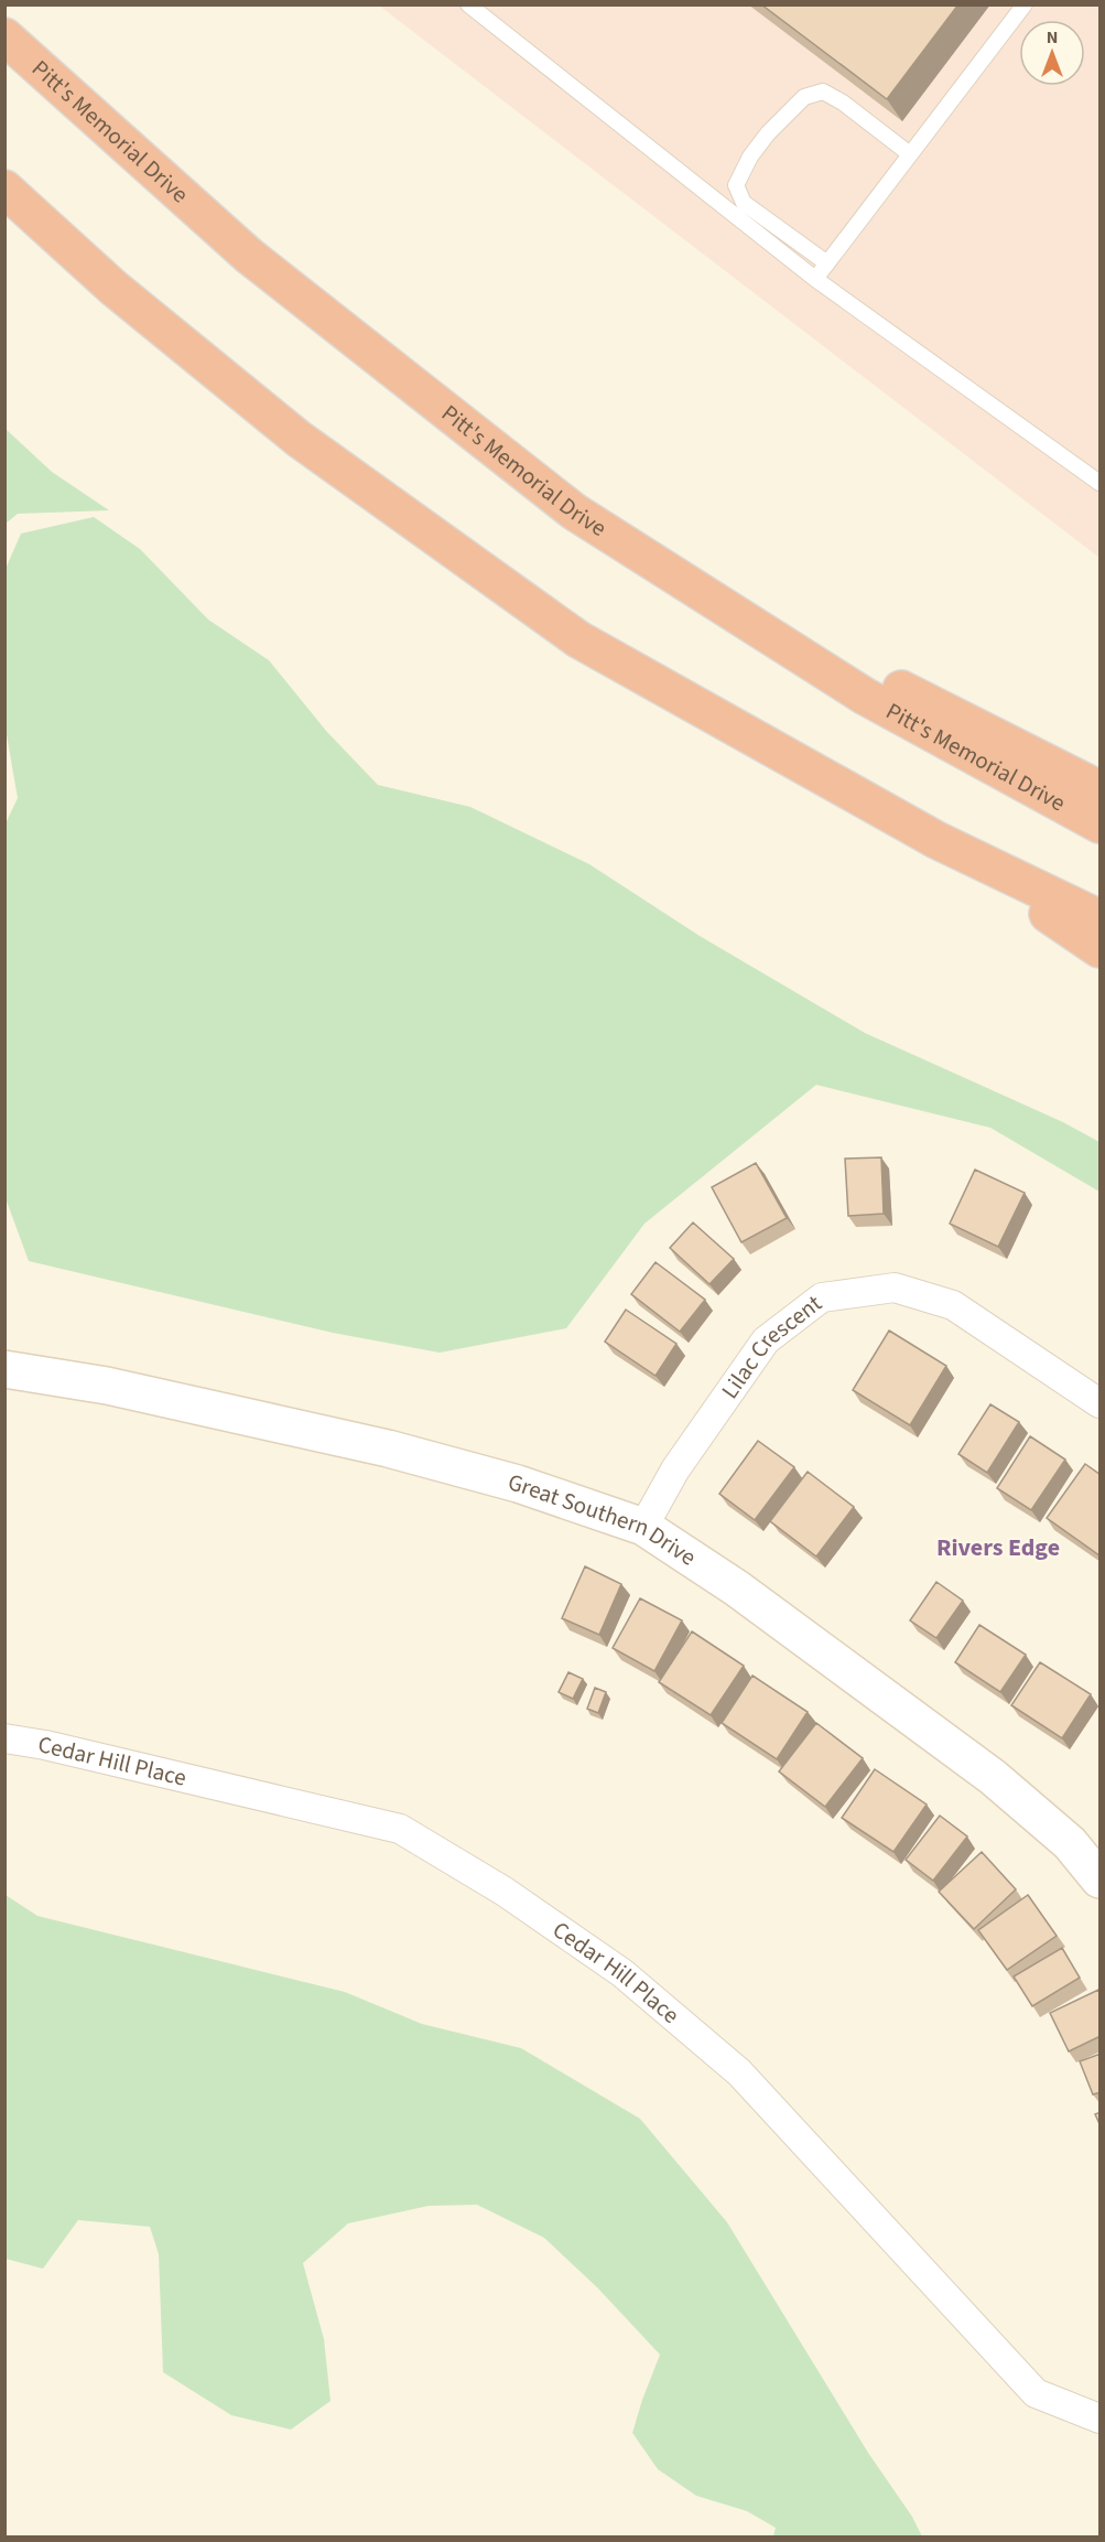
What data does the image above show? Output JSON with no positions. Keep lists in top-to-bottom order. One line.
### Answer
{"streets":{"highway":["Pitt's Memorial Drive"],"street":["Lilac Crescent","Great Southern Drive","Cedar Hill Place"]},"crossings":[["Lilac Crescent","Great Southern Drive"]],"districts":["Rivers Edge"],"north":"top"}
